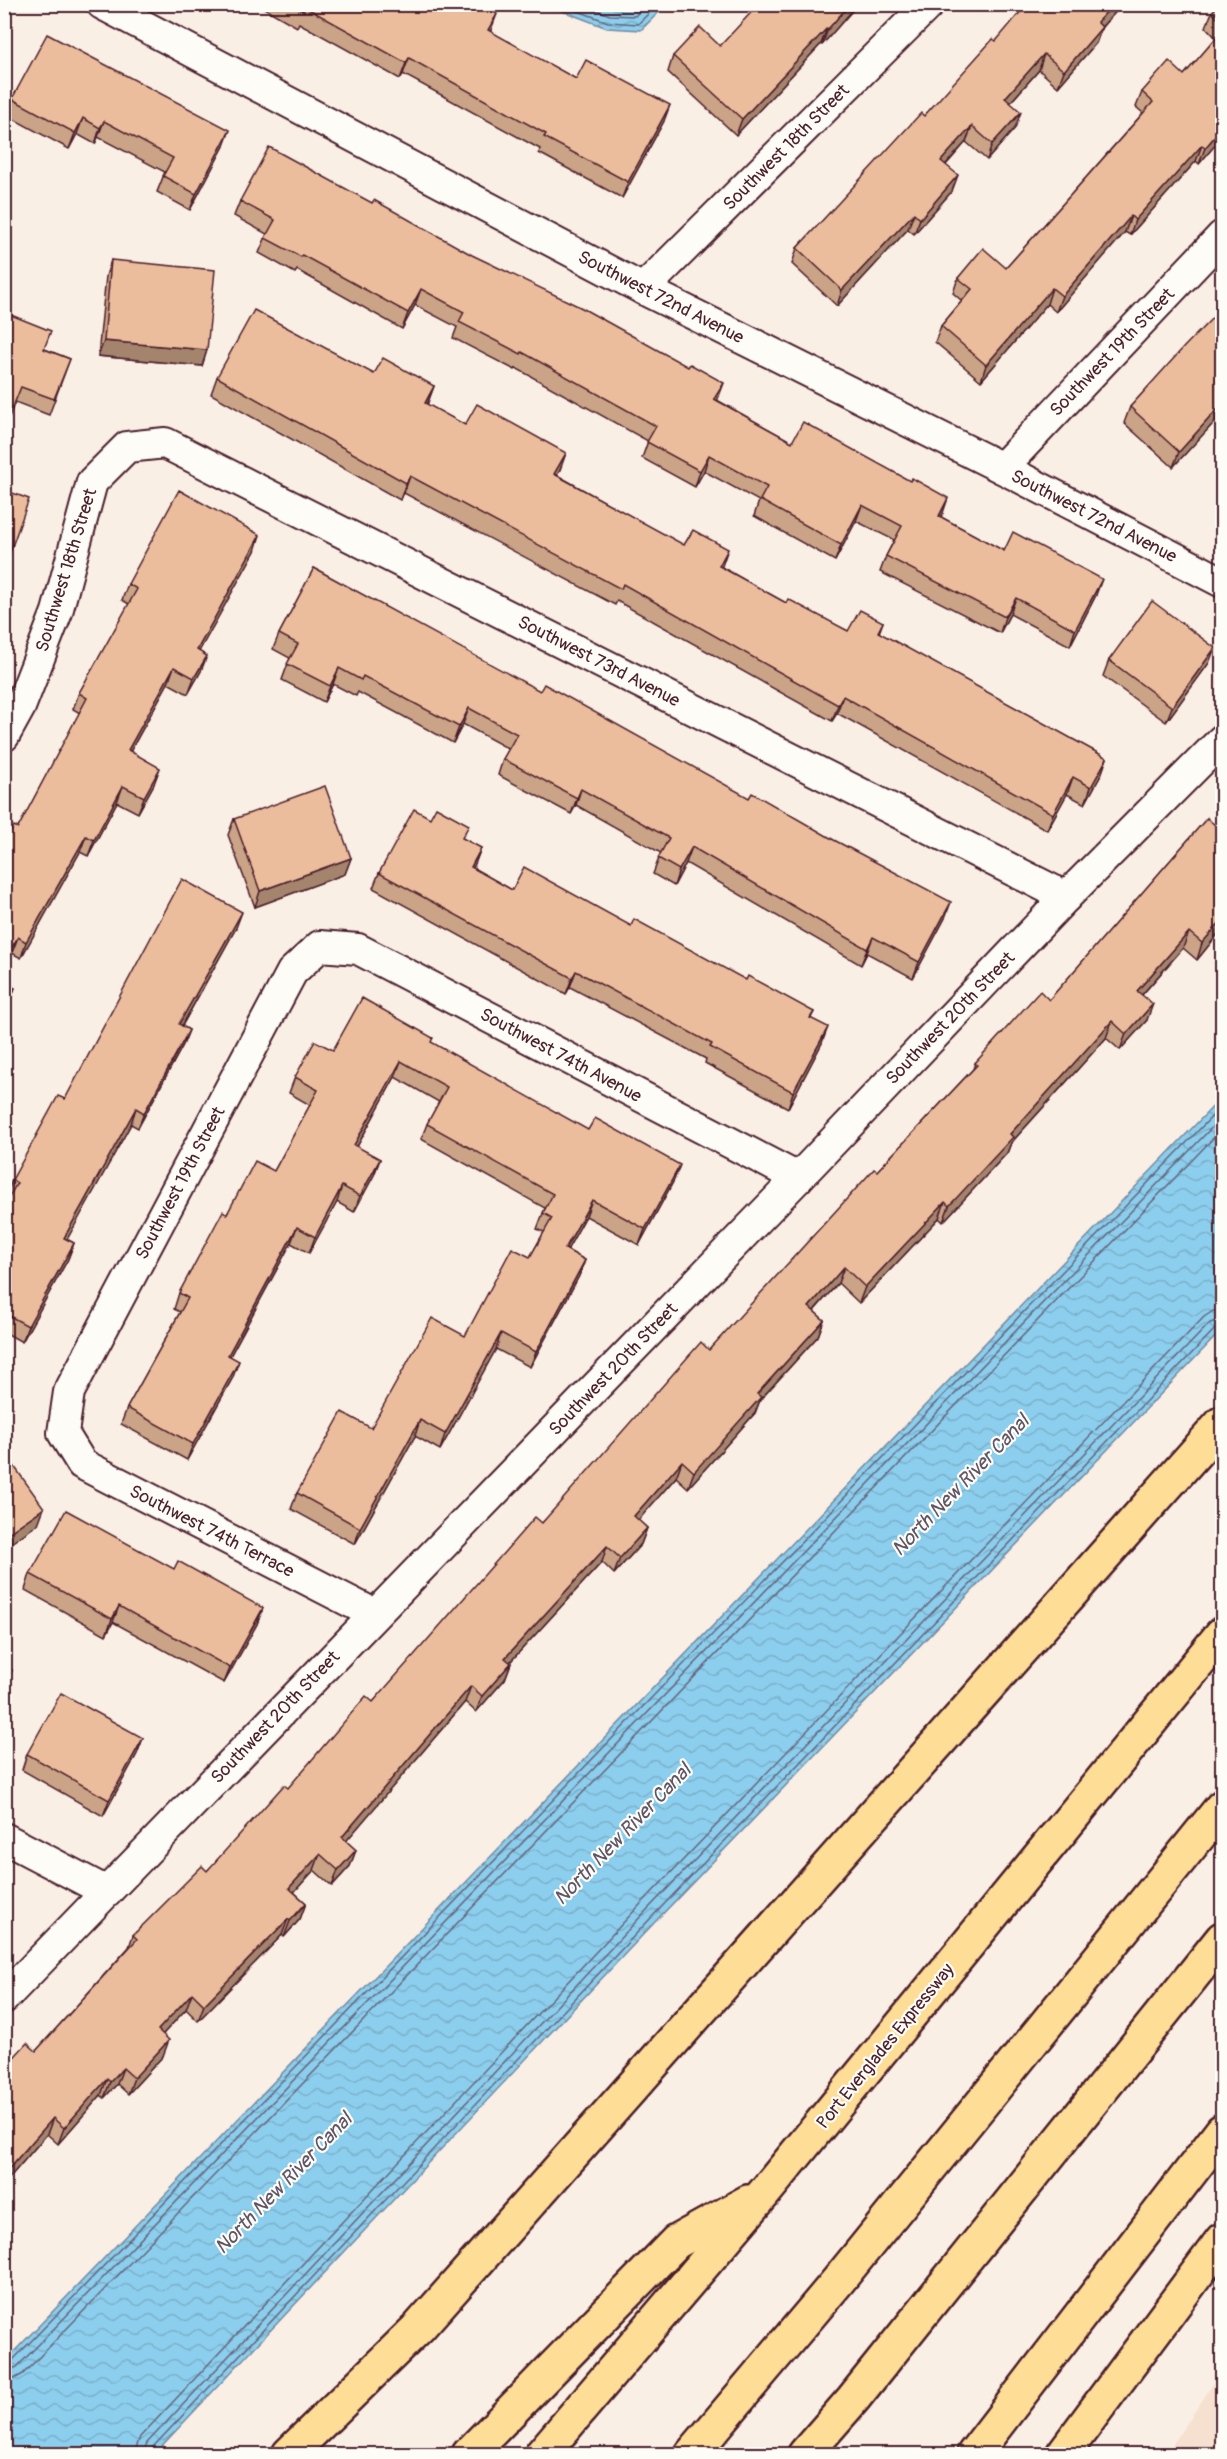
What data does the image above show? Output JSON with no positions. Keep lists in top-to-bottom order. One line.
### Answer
{"streets":{"main road":["Port Everglades Expressway"],"street":["Southwest 18th Street","Southwest 72nd Avenue","Southwest 19th Street","Southwest 73rd Avenue","Southwest 20th Street","Southwest 74th Avenue","Southwest 74th Terrace"]},"crossings":[["Southwest 18th Street","Southwest 72nd Avenue"],["Southwest 18th Street","Southwest 73rd Avenue"],["Southwest 72nd Avenue","Southwest 19th Street"],["Southwest 19th Street","Southwest 74th Avenue"],["Southwest 19th Street","Southwest 74th Terrace"],["Southwest 73rd Avenue","Southwest 20th Street"],["Southwest 20th Street","Southwest 74th Avenue"],["Southwest 20th Street","Southwest 74th Terrace"]],"water":["North New River Canal"]}
